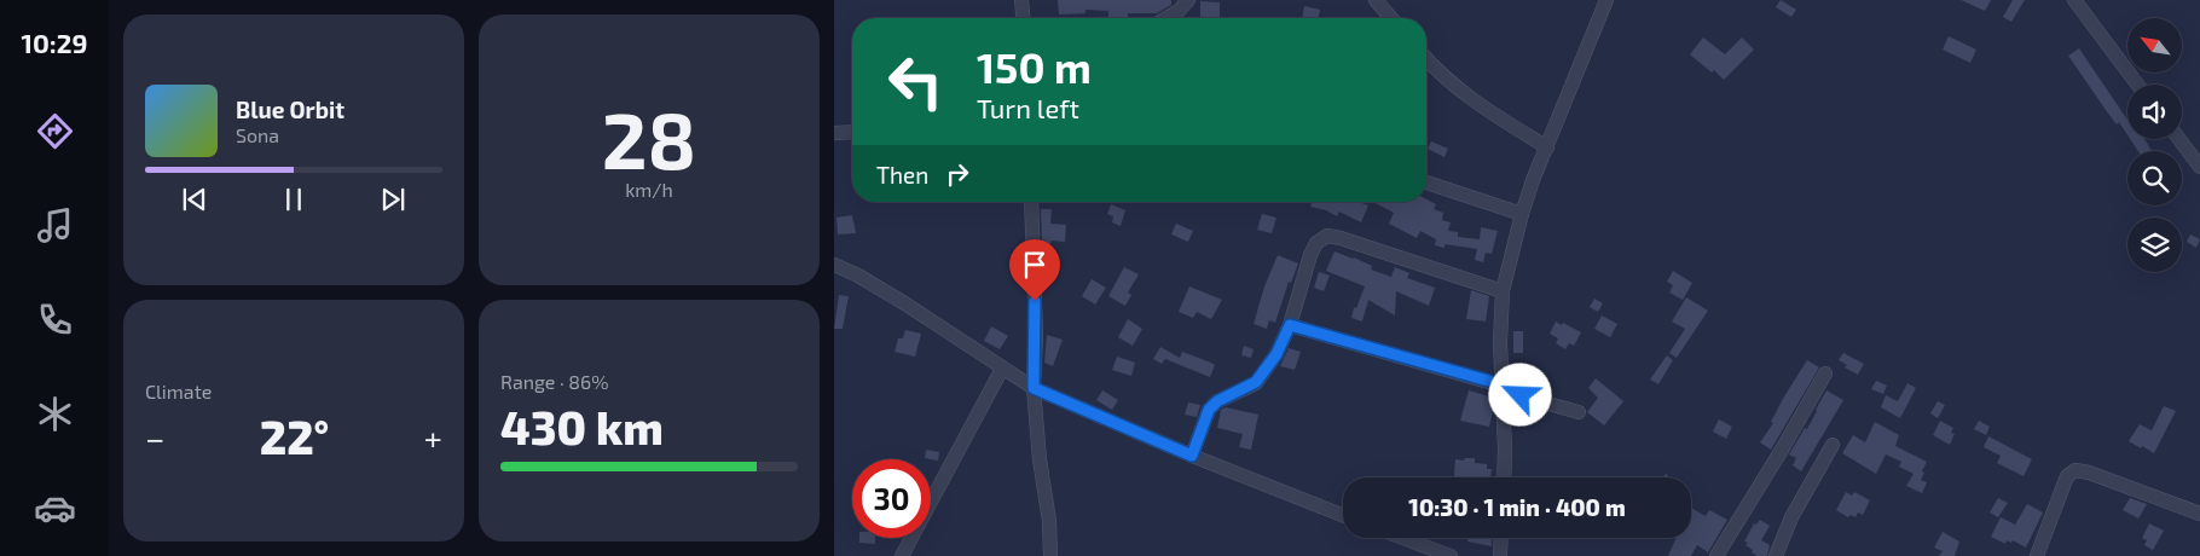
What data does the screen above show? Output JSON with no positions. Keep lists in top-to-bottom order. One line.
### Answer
{"north":"top left","page":{"tabs":"10:29","tile":[["28","km/h"],"Climate",["Range · 86%","430 km"]],"turn":["150 m","Turn left"],"song":["Blue Orbit","Sona"],"then":"Then","heat":["−","22°","+"],"limit":"30","trip":"10:30 · 1 min · 400 m"}}
